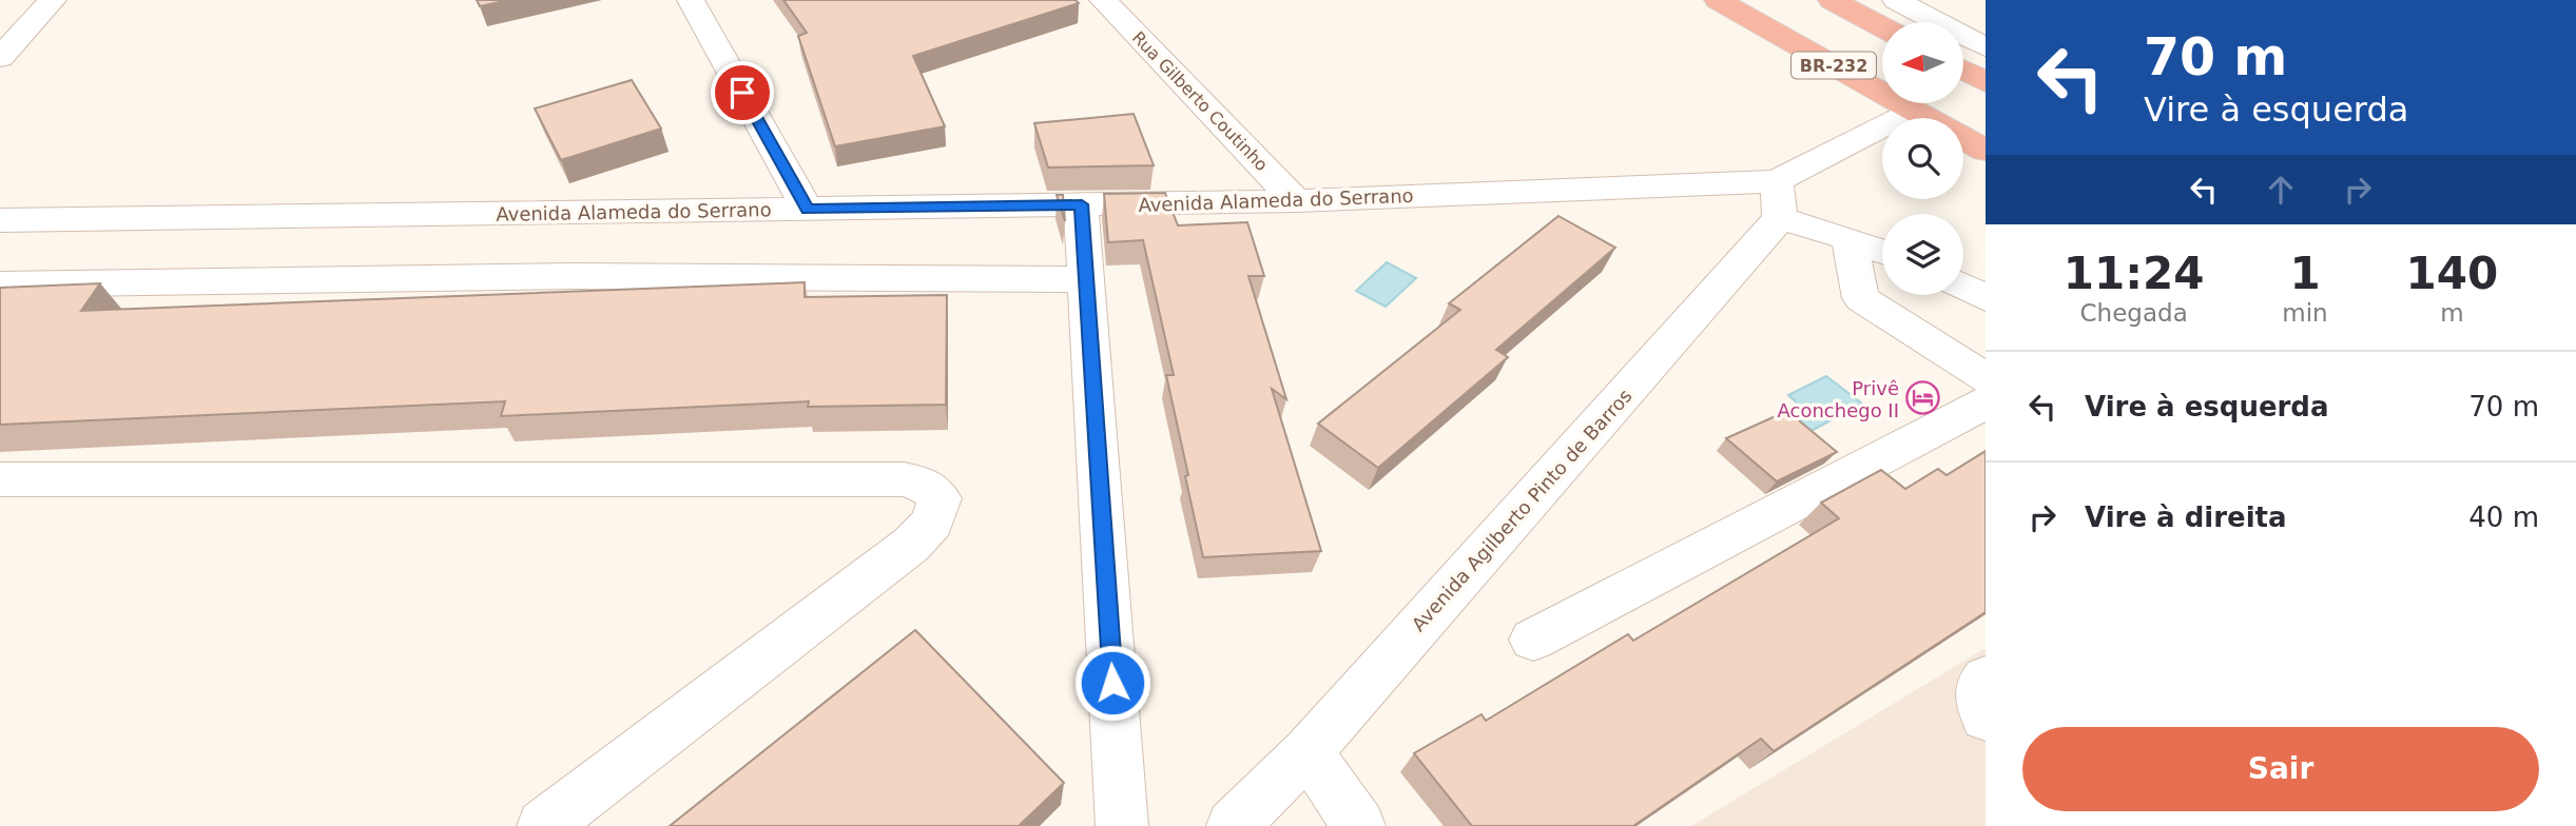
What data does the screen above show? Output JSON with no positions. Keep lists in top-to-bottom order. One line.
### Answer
{"streets":{"highway":["BR-232"],"street":["Rua Gilberto Coutinho","Avenida Alameda do Serrano","Avenida Agilberto Pinto de Barros"]},"crossings":[["BR-232","Avenida Alameda do Serrano"],["Rua Gilberto Coutinho","Avenida Alameda do Serrano"],["Avenida Alameda do Serrano","Avenida Agilberto Pinto de Barros"]],"places":{"hotel":["Privê Aconchego II"]},"north":"left","page":{"turn":["70 m","Vire à esquerda"],"eta":["11:24","Chegada","1","min","140","m"],"list":[{"name":"Vire à esquerda","value":"70 m"},{"name":"Vire à direita","value":"40 m"}],"buttons":"Sair"}}
